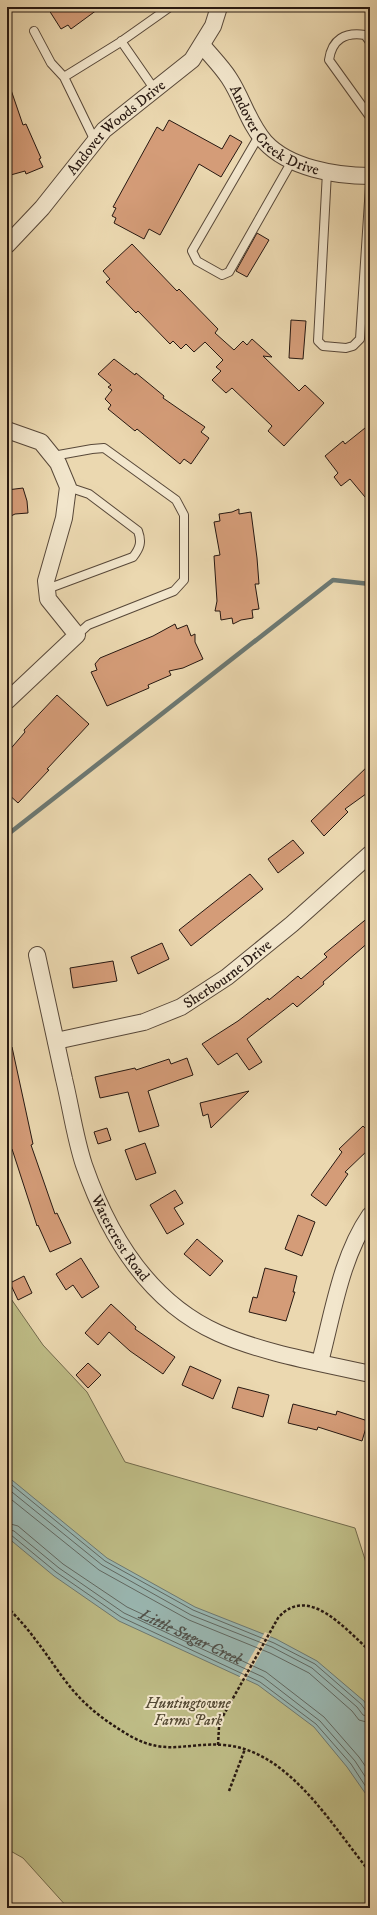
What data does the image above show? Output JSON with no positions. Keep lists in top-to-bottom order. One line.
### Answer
{"streets":{"street":["Andover Creek Drive","Andover Woods Drive","Sherbourne Drive","Watercrest Road"]},"crossings":[["Andover Creek Drive","Andover Woods Drive"],["Sherbourne Drive","Watercrest Road"]],"water":["Little Sugar Creek"],"parks":["Huntingtowne Farms Park"]}
